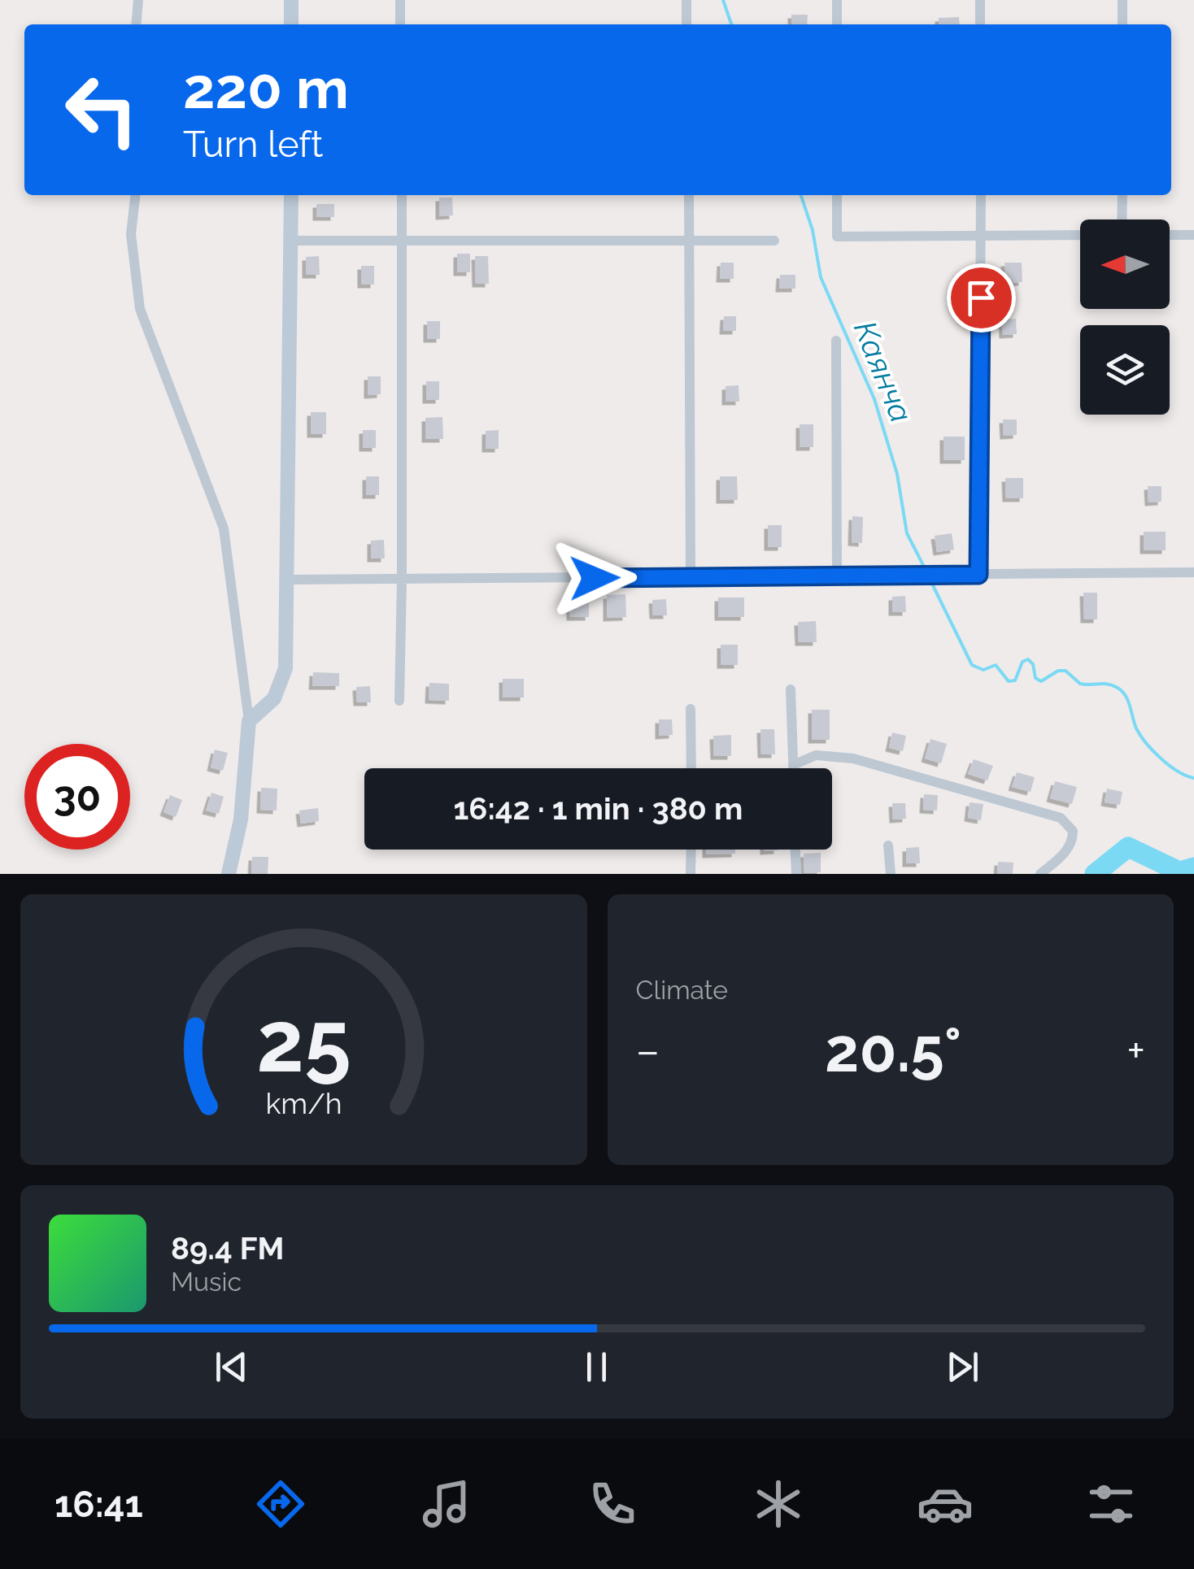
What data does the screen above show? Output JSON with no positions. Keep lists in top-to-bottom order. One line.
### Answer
{"water":["Каянча"],"north":"left","page":{"turn":["220 m","Turn left"],"limit":"30","trip":"16:42 · 1 min · 380 m","tile":"Climate","heat":["−","20.5°","+"],"song":["89.4 FM","Music"],"tabs":"16:41","gauge":["25","km/h"]}}
